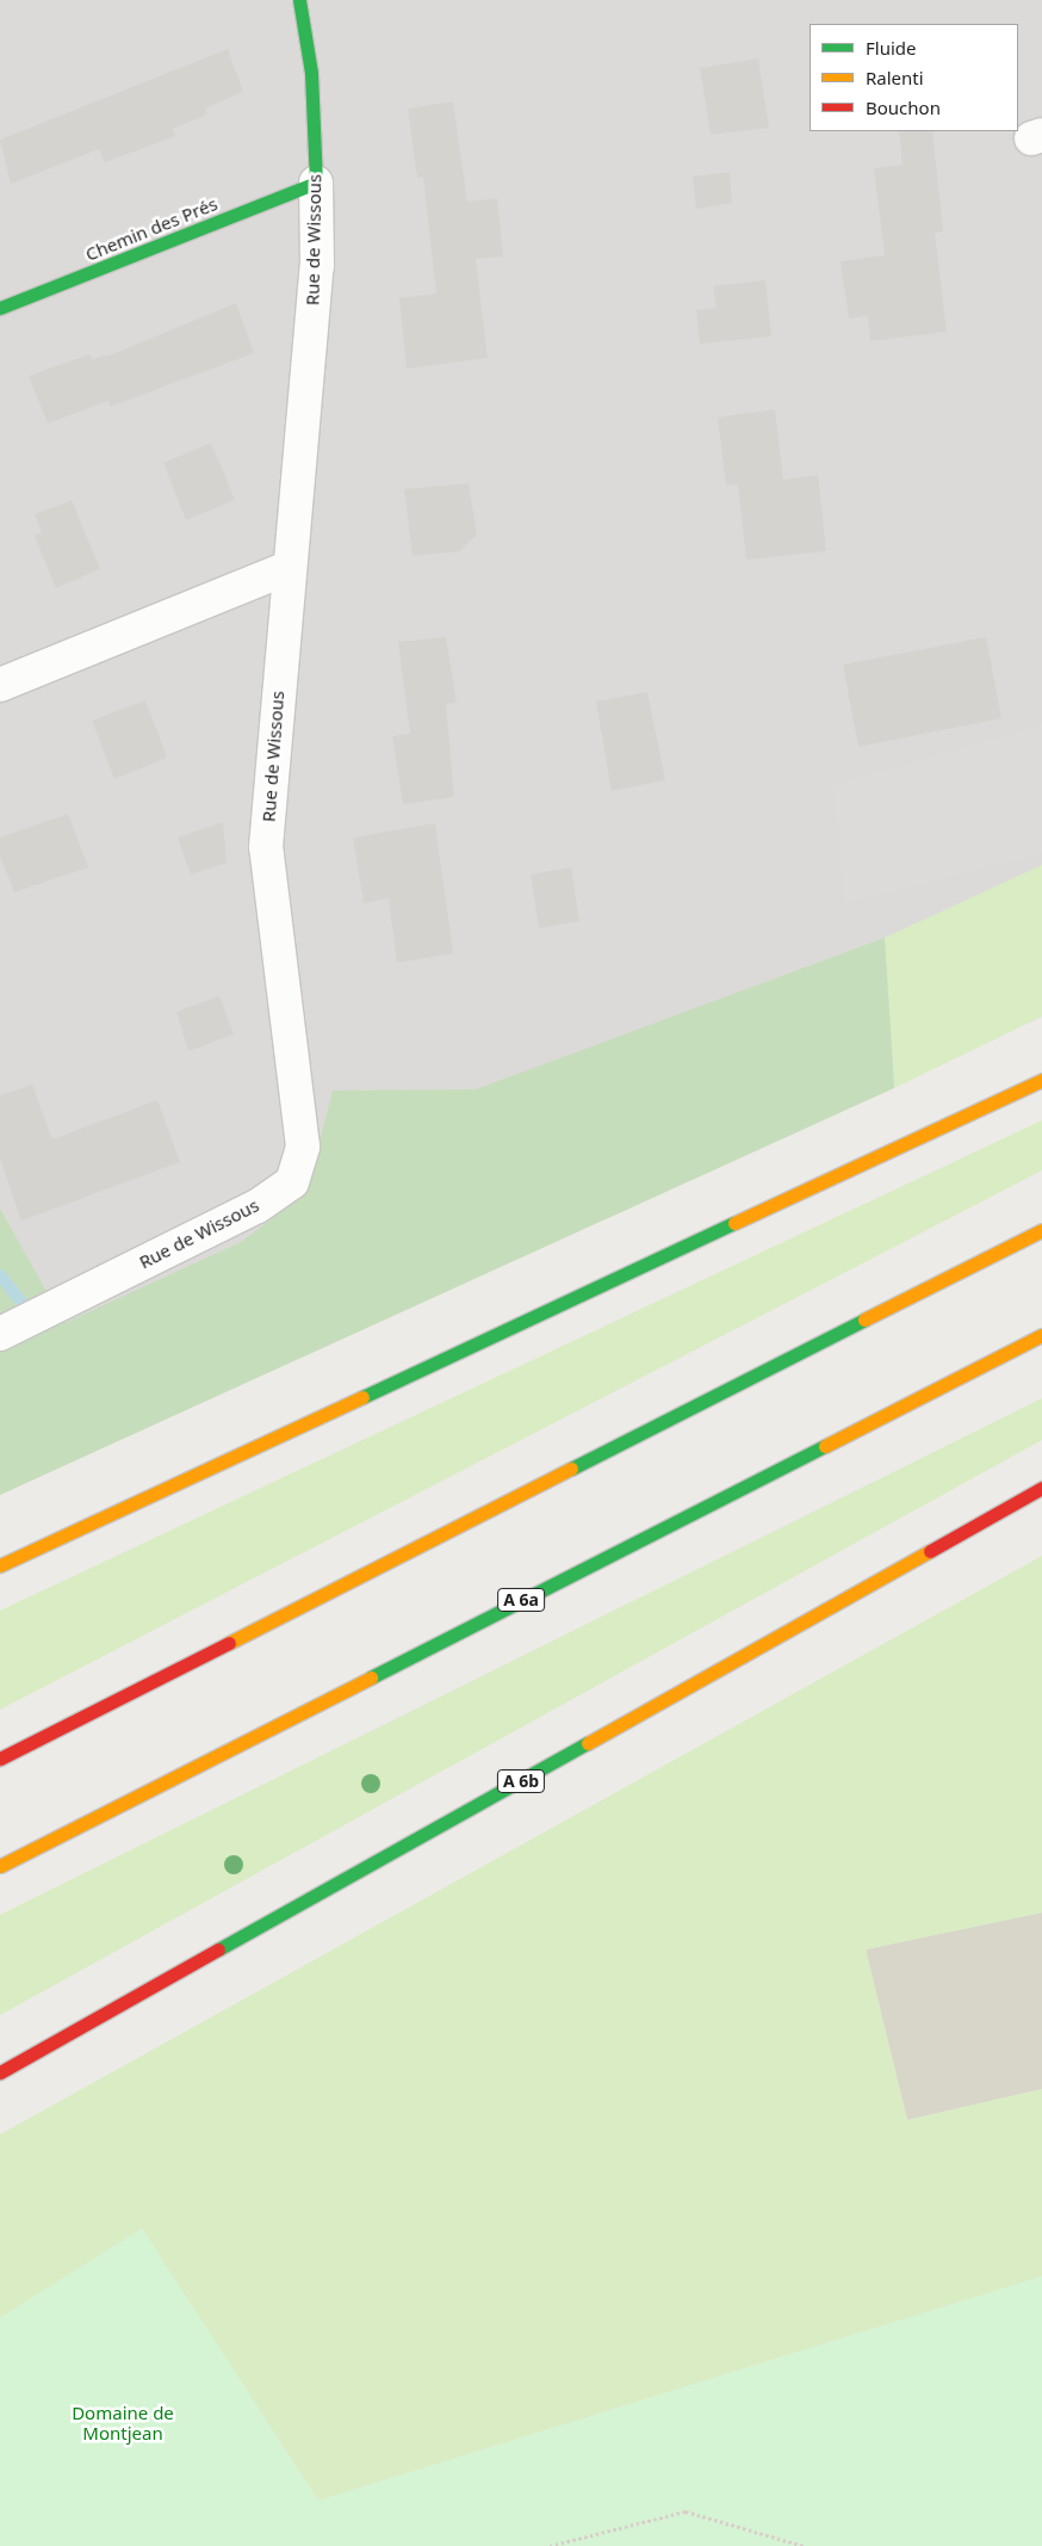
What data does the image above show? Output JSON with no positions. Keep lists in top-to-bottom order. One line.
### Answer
{"streets":{"main road":["Chemin des Prés","Rue de Wissous","A 6a","A 6b"]},"crossings":[["Chemin des Prés","Rue de Wissous"]],"parks":["Domaine de Montjean"],"legend":["Fluide","Ralenti","Bouchon"]}
